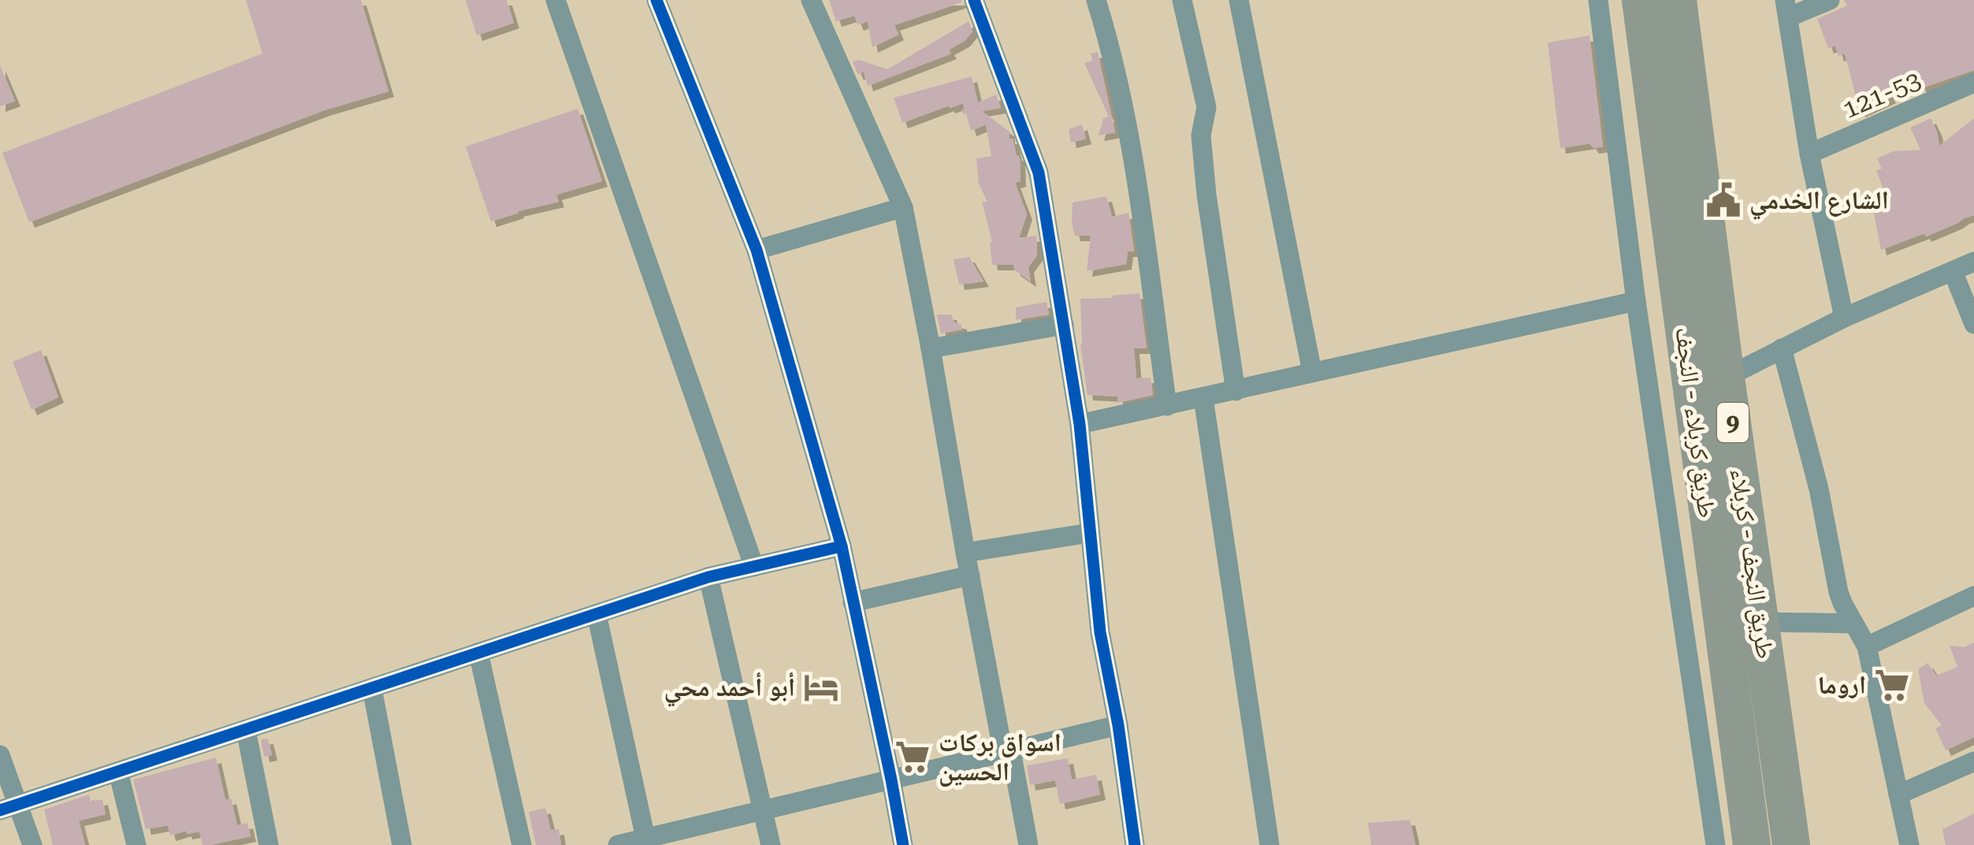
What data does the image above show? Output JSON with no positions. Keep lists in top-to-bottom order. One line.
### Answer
{"streets":{"highway":["طريق کربلاء - النجف","9","طريق النجف - کربلاء"],"street":["121-53"]},"places":{"public building":["الشارع الخدمي"],"supermarket":["اروما","اسواق بركات الحسين"],"hotel":["أبو أحمد محي"]}}
